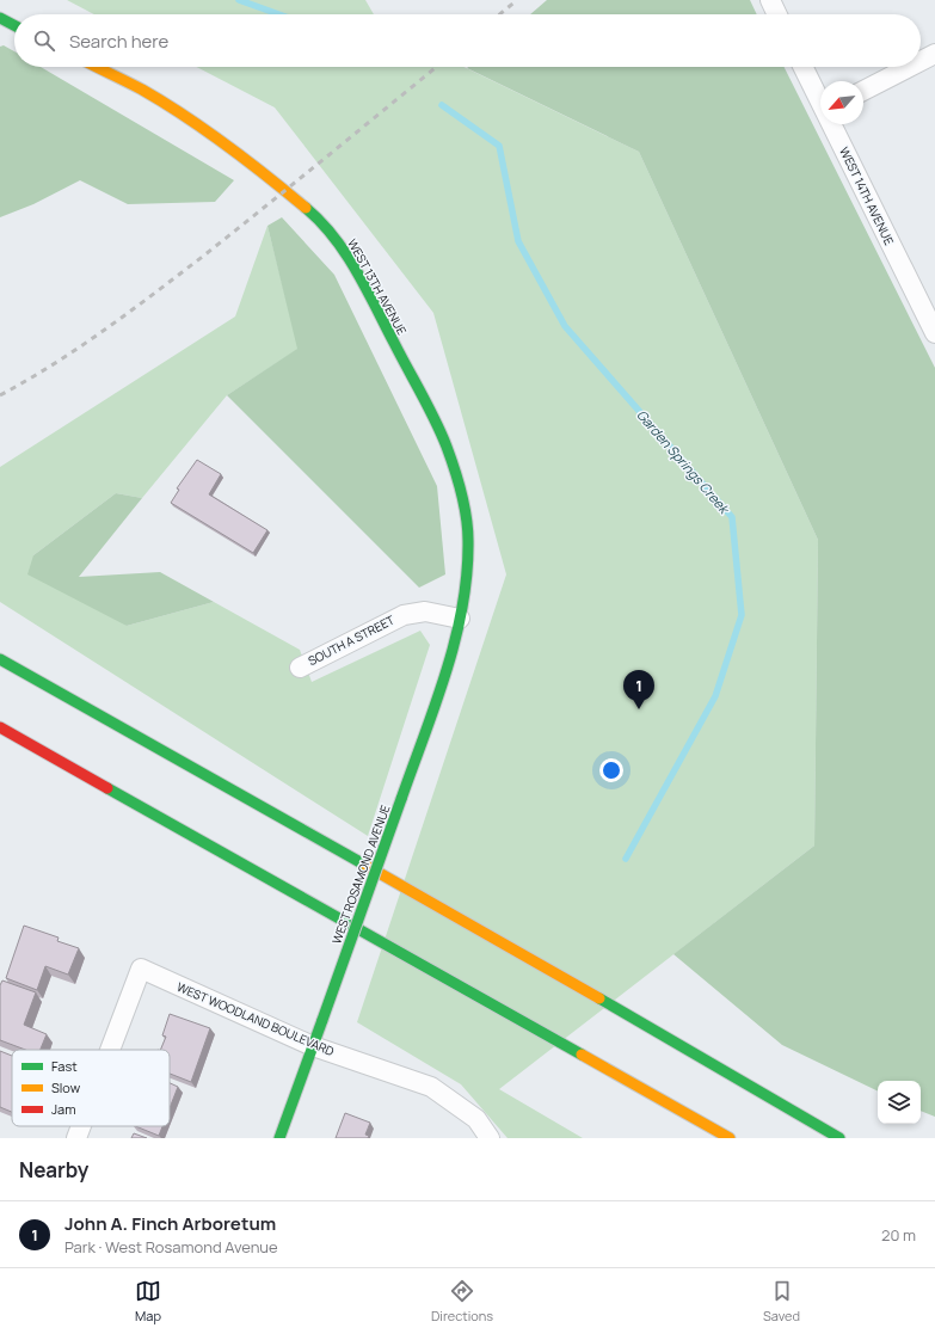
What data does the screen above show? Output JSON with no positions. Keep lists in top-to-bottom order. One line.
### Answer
{"streets":{"main road":["WEST 13TH AVENUE","WEST ROSAMOND AVENUE"],"street":["WEST 14TH AVENUE","SOUTH A STREET","WEST WOODLAND BOULEVARD"]},"crossings":[["WEST 13TH AVENUE","SOUTH A STREET"],["WEST 13TH AVENUE","WEST ROSAMOND AVENUE"],["SOUTH A STREET","WEST ROSAMOND AVENUE"],["WEST ROSAMOND AVENUE","WEST WOODLAND BOULEVARD"]],"water":["Garden Springs Creek"],"legend":["Fast","Slow","Jam"],"north":"bottom left","page":{"search":"Search here","pins":"1","heading":"Nearby","list":[{"mark":"1","name":"John A. Finch Arboretum","note":"Park · West Rosamond Avenue","value":"20 m"}],"nav":["Map","Directions","Saved"]}}
